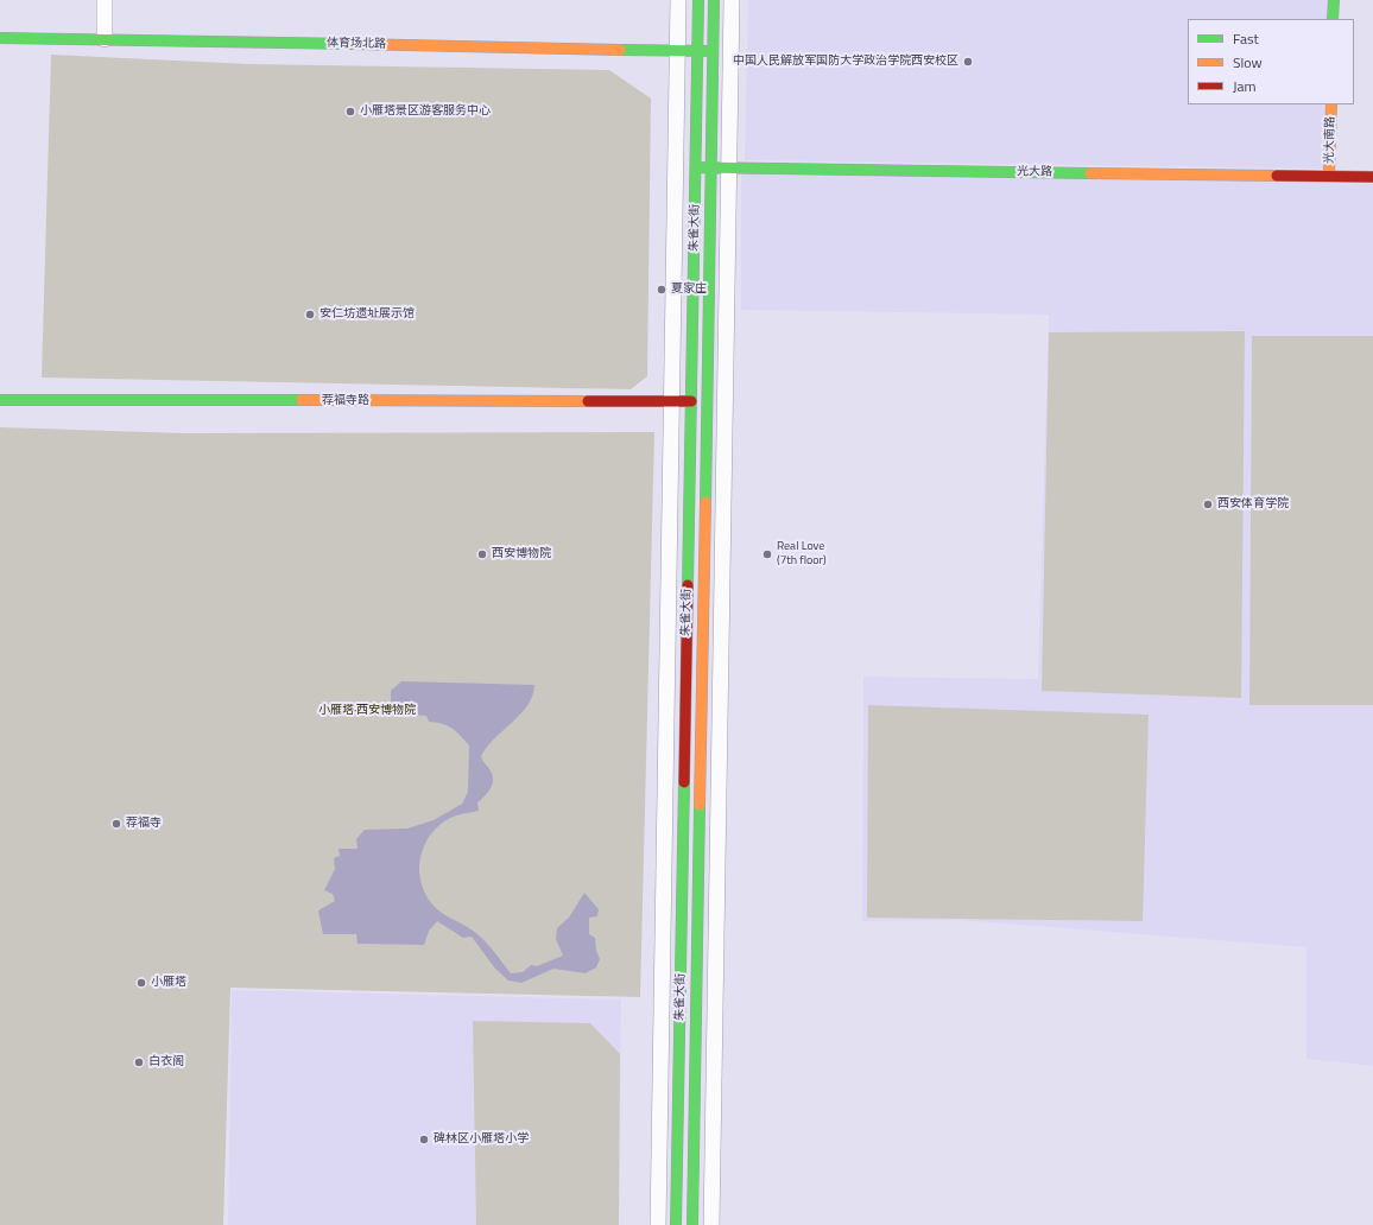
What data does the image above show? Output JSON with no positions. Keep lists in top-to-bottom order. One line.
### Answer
{"streets":{"main road":["体育场北路","光大南路","光大路","朱雀大街","荐福寺路"]},"crossings":[["体育场北路","朱雀大街"],["光大南路","光大路"],["光大路","朱雀大街"],["朱雀大街","荐福寺路"]],"parks":["小雁塔·西安博物院"],"places":["中国人民解放军国防大学政治学院西安校区","小雁塔景区游客服务中心","夏家庄","安仁坊遗址展示馆","西安体育学院","西安博物院","Real Love (7th floor)","荐福寺","小雁塔","白衣阁","碑林区小雁塔小学"],"legend":["Fast","Slow","Jam"]}
